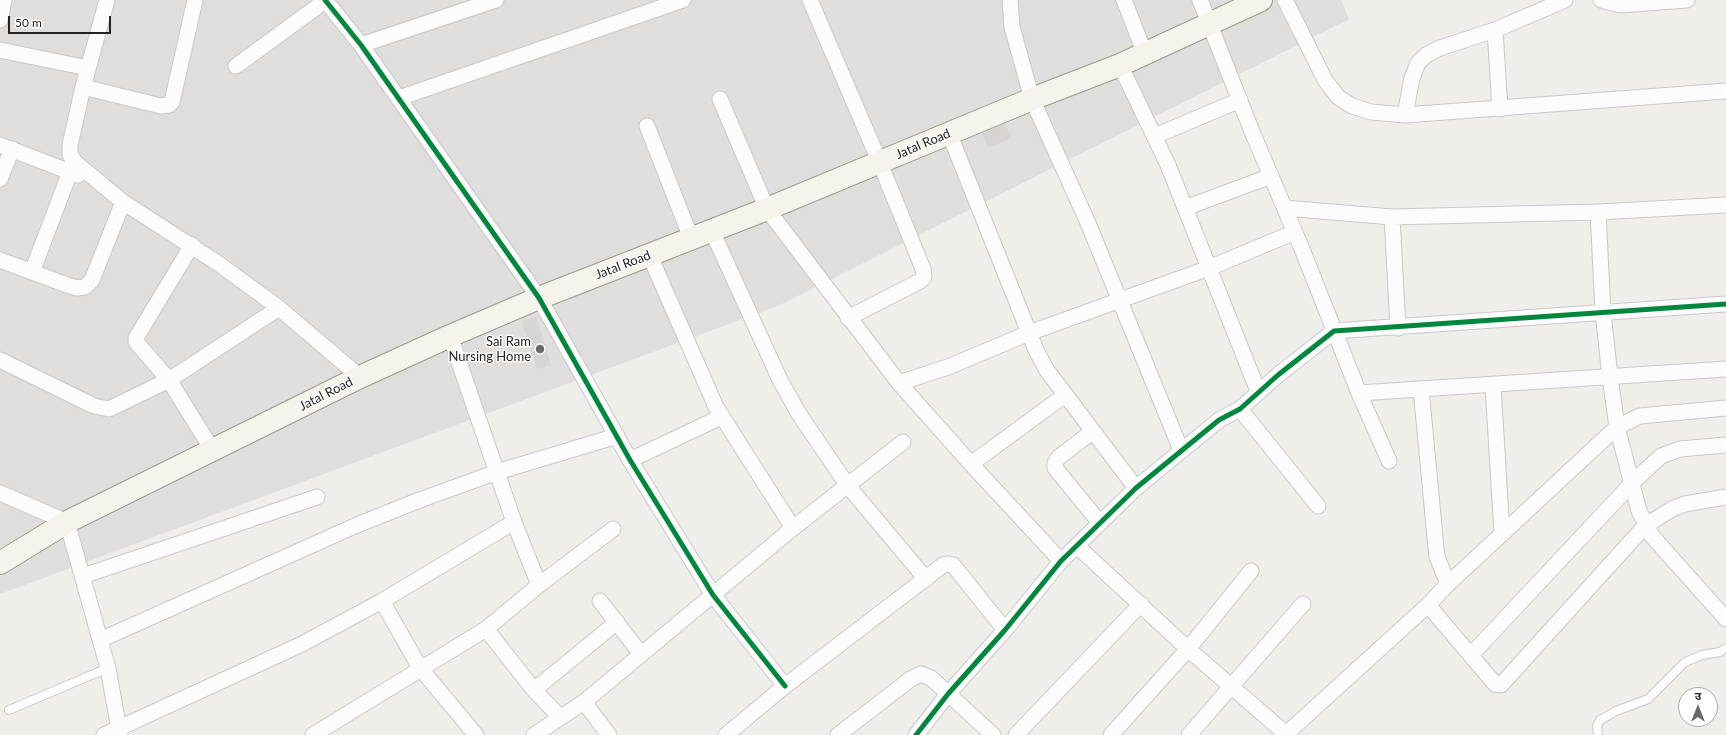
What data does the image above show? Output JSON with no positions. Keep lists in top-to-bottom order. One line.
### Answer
{"streets":{"main road":["Jatal Road"]},"places":["Sai Ram Nursing Home"],"scale_bar":"50 m","north":"top"}
